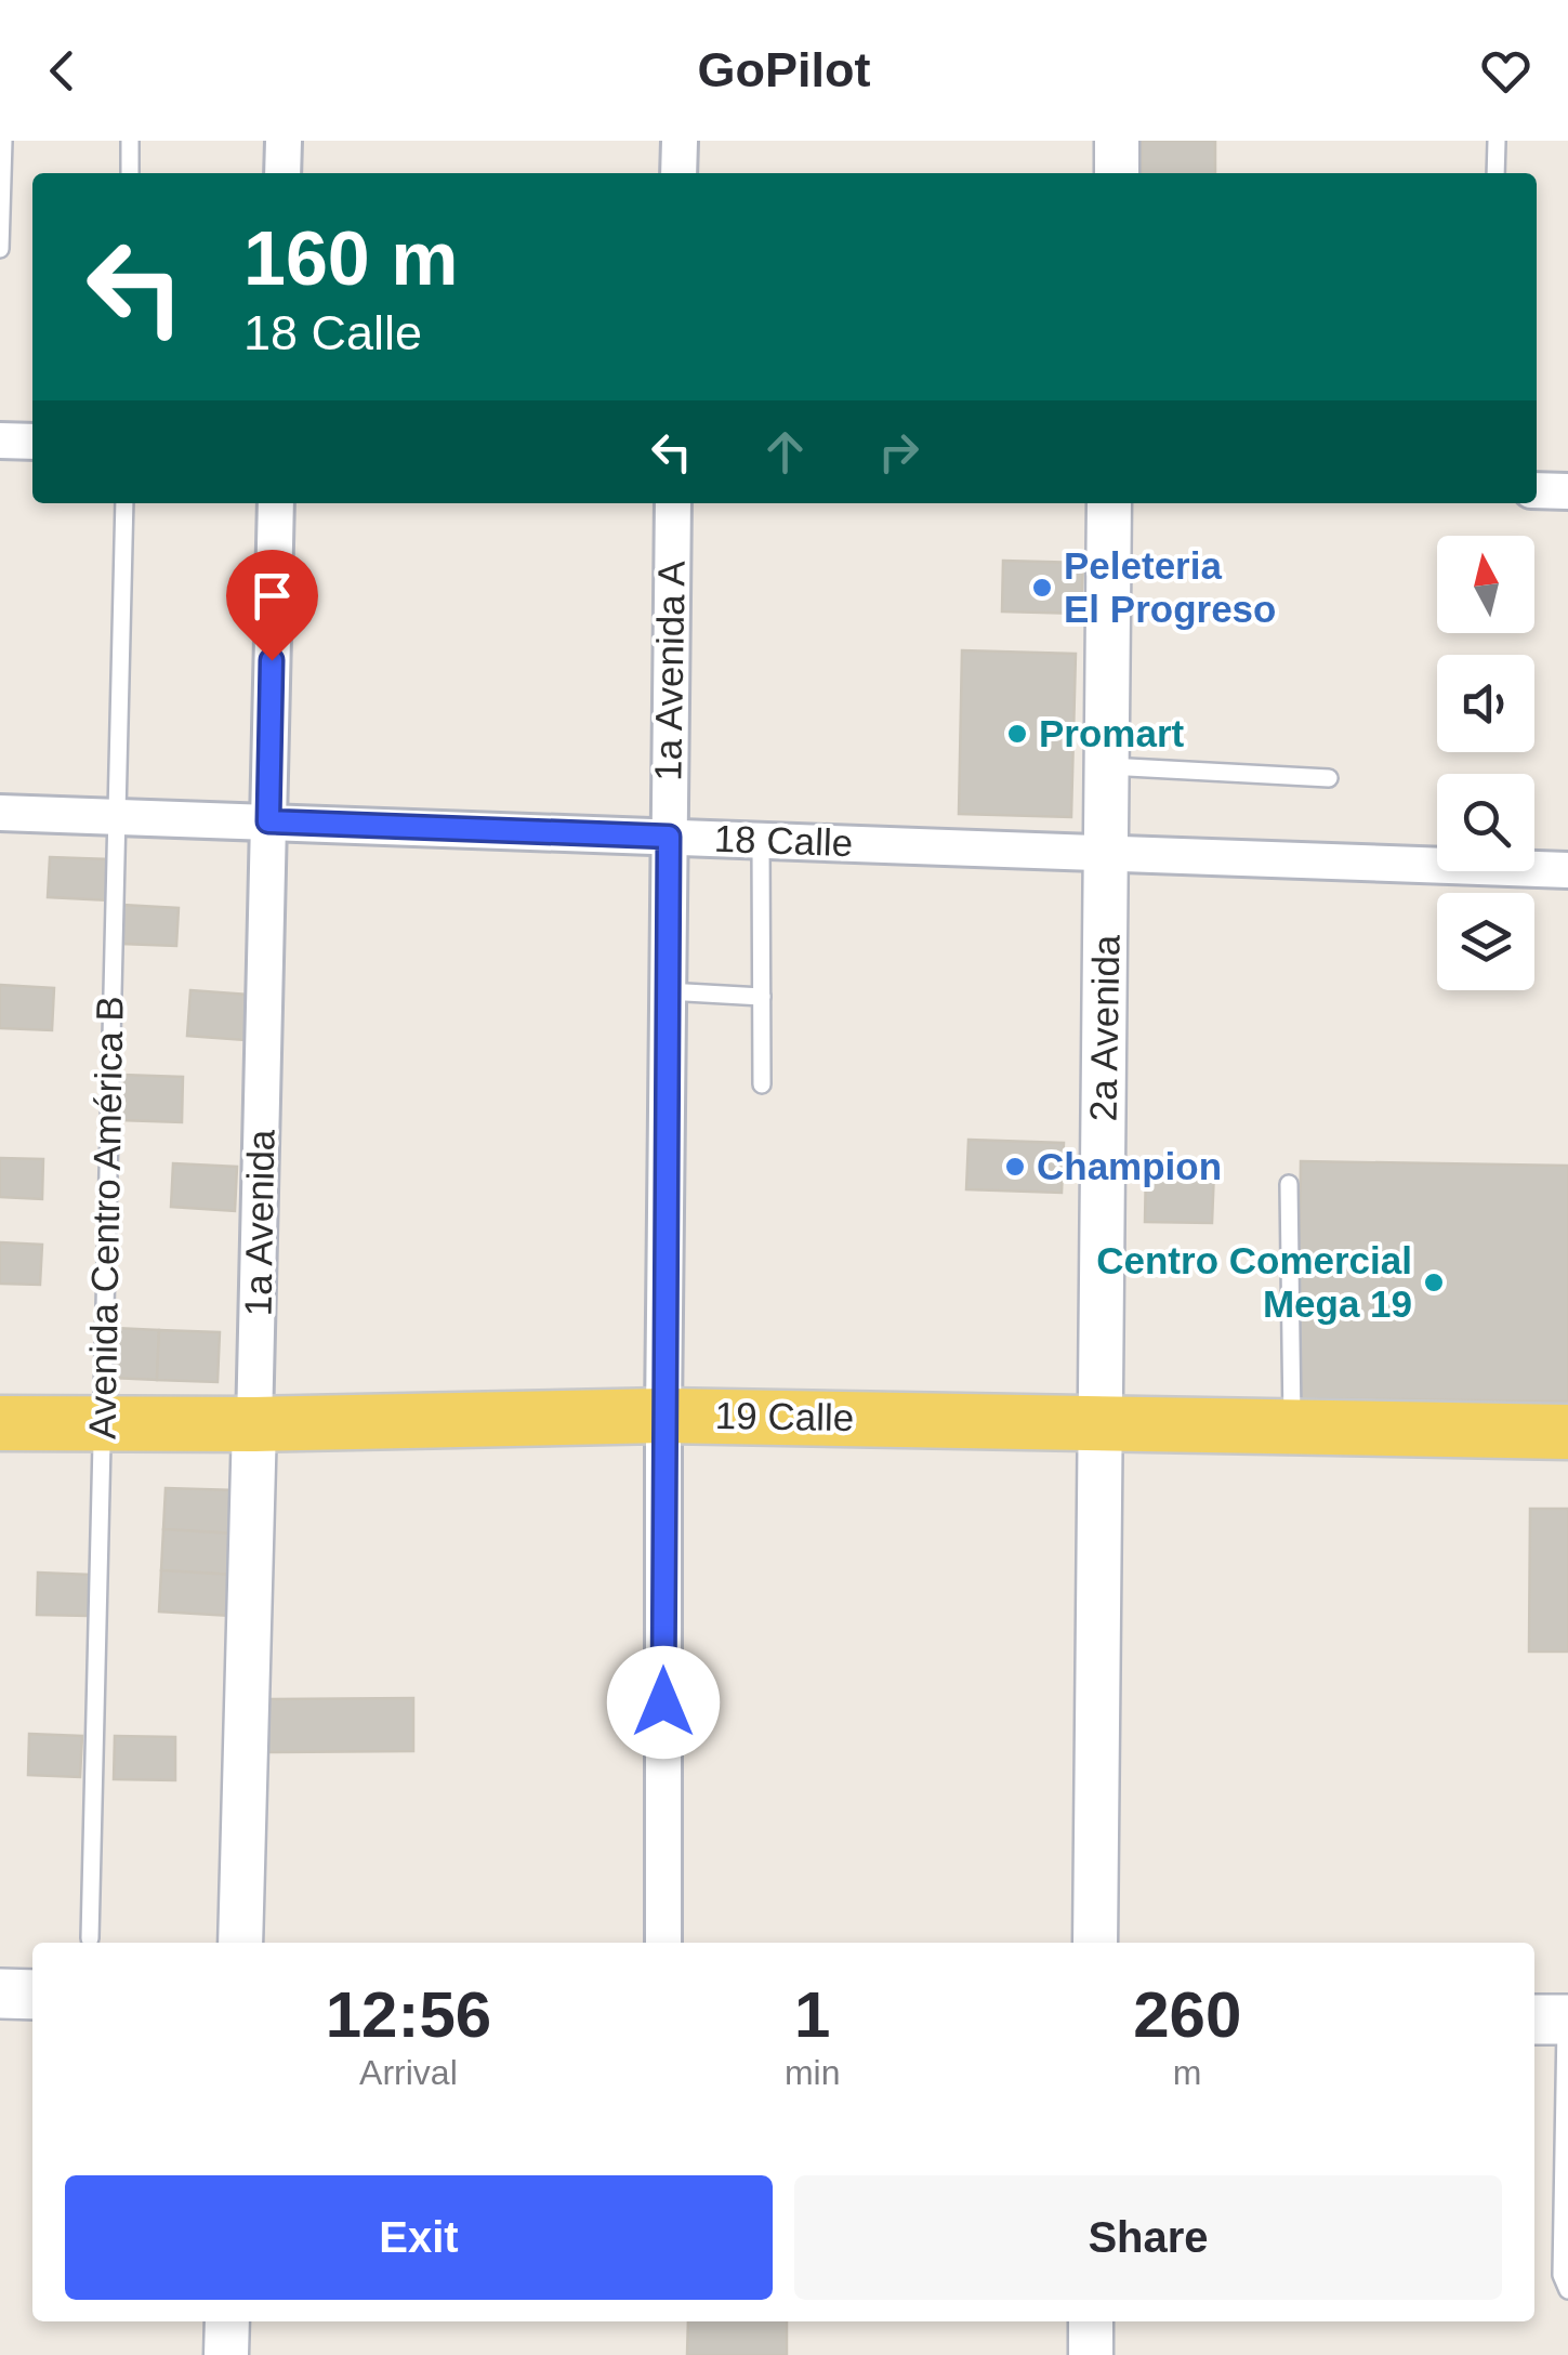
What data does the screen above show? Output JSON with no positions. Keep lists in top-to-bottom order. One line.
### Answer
{"streets":{"main road":["19 Calle"],"street":["1a Avenida A","18 Calle","2a Avenida","1a Avenida"],"lane":["Avenida Centro América B"]},"crossings":[["1a Avenida A","18 Calle"],["1a Avenida A","19 Calle"],["18 Calle","2a Avenida"],["18 Calle","Avenida Centro América B"],["18 Calle","1a Avenida"],["2a Avenida","19 Calle"],["Avenida Centro América B","19 Calle"],["1a Avenida","19 Calle"]],"places":["Peleteria El Progreso","Promart","Champion","Centro Comercial Mega 19"],"north":"top","page":{"header":"GoPilot","turn":["160 m","18 Calle"],"eta":["12:56","Arrival","1","min","260","m"],"buttons":["Exit","Share"]}}
